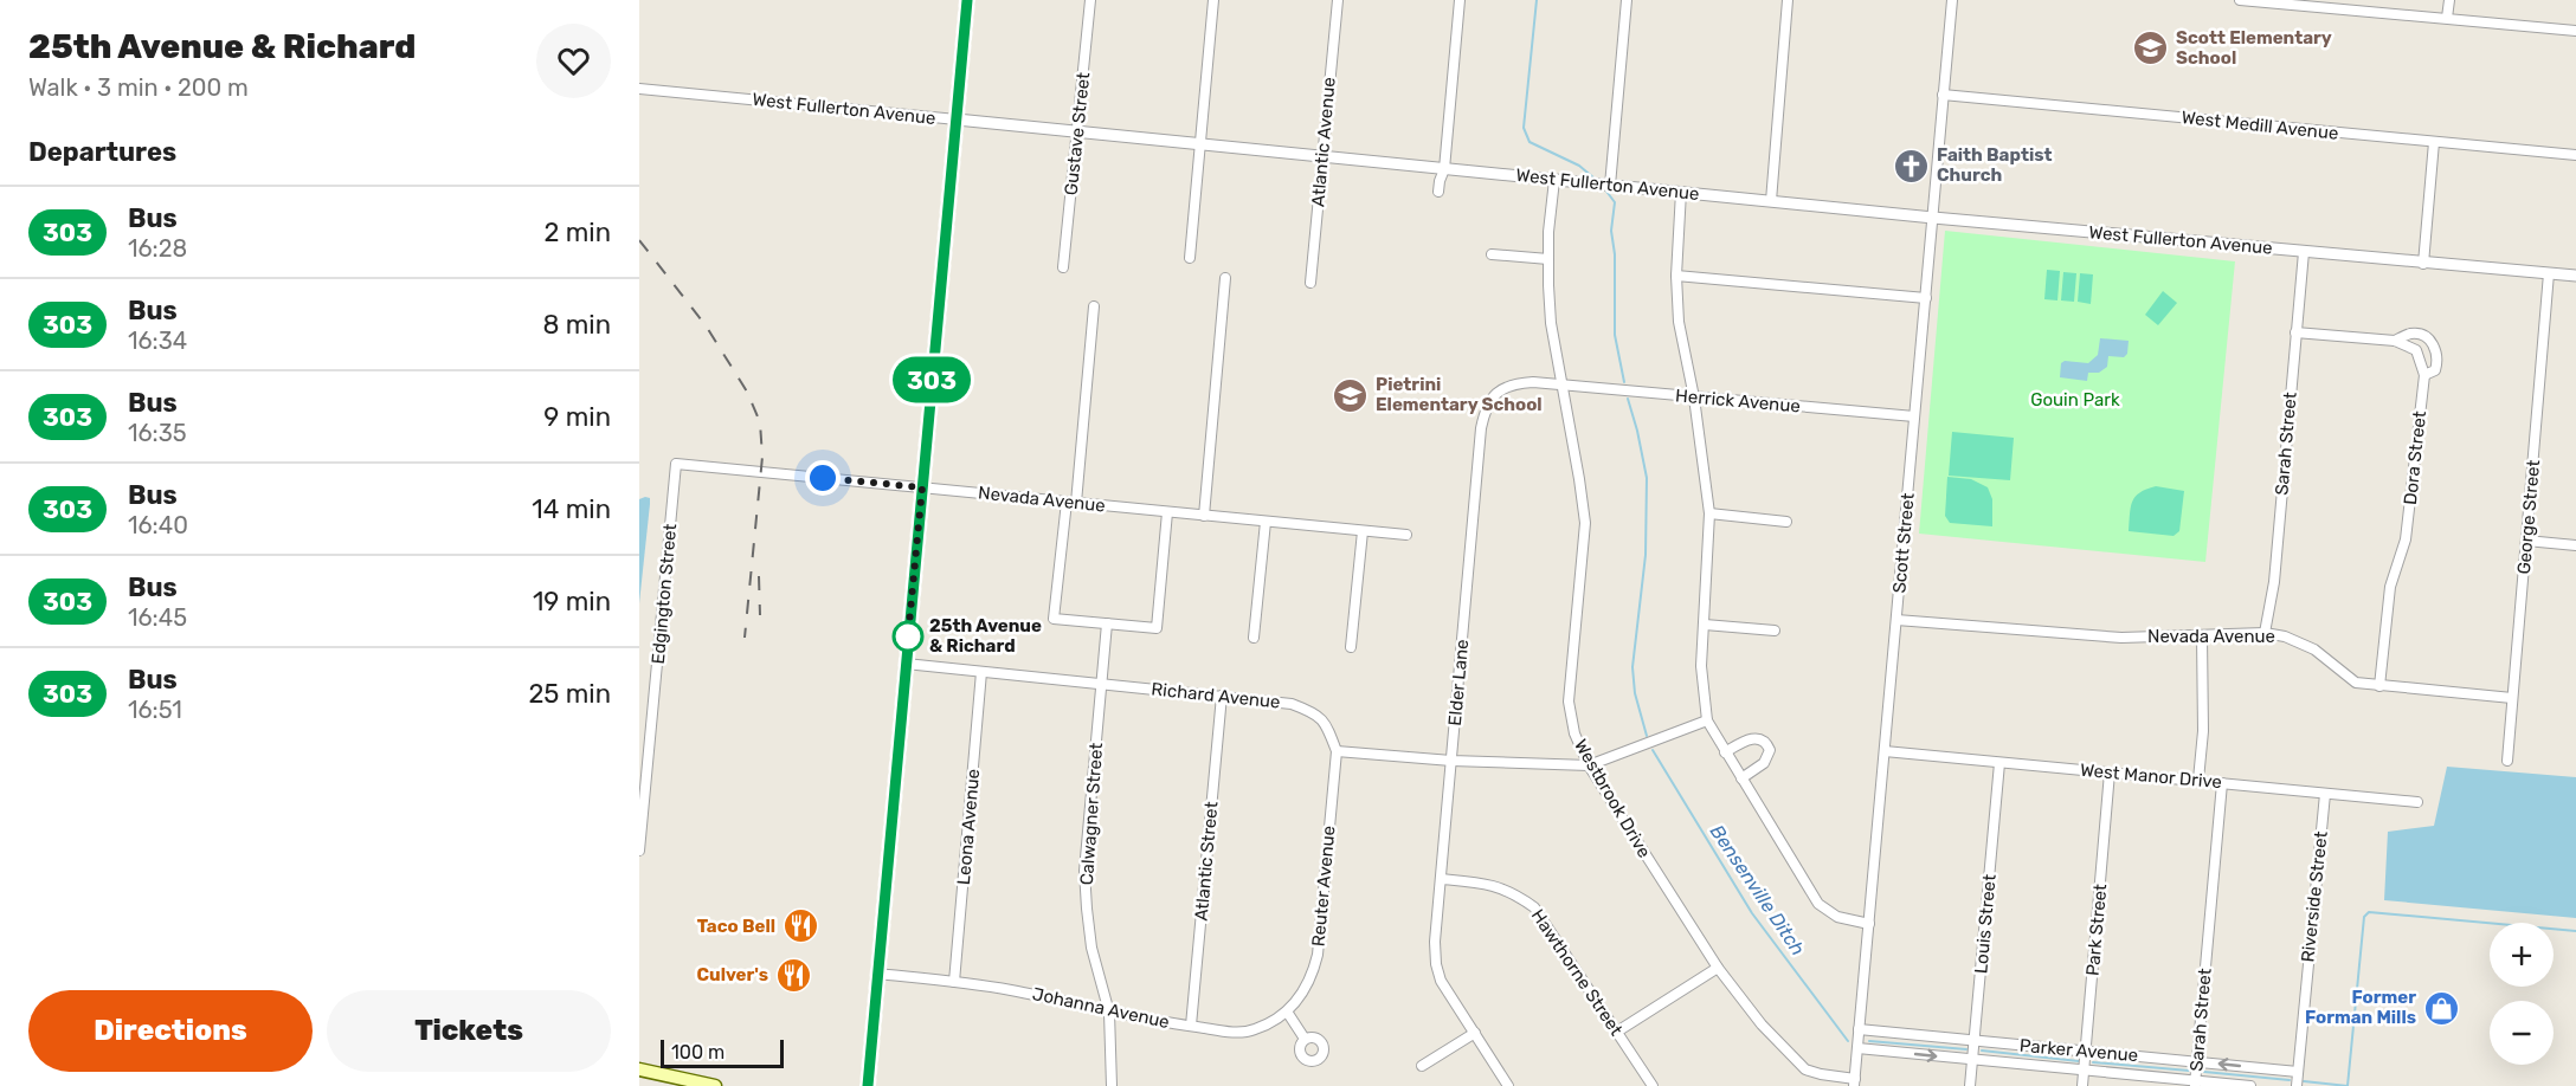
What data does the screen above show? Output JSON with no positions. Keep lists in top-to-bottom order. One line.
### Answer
{"streets":{"street":["West Fullerton Avenue","West Medill Avenue","Gustave Street","Atlantic Avenue","Herrick Avenue","Sarah Street","Dora Street","Nevada Avenue","George Street","Scott Street","Edgington Street","Elder Lane","Richard Avenue","West Manor Drive","Westbrook Drive","Calwagner Street","Leona Avenue","Atlantic Street","Reuter Avenue","Riverside Street","Louis Street","Park Street","Hawthorne Street","Johanna Avenue","Parker Avenue"]},"crossings":[["West Fullerton Avenue","Gustave Street"],["West Fullerton Avenue","Atlantic Avenue"],["West Fullerton Avenue","Sarah Street"],["West Fullerton Avenue","George Street"],["West Fullerton Avenue","Scott Street"],["West Fullerton Avenue","Westbrook Drive"],["West Medill Avenue","Scott Street"],["Herrick Avenue","Scott Street"],["Herrick Avenue","Elder Lane"],["Herrick Avenue","Westbrook Drive"],["Sarah Street","Nevada Avenue"],["Sarah Street","West Manor Drive"],["Sarah Street","Parker Avenue"],["Dora Street","Nevada Avenue"],["Nevada Avenue","George Street"],["Nevada Avenue","Scott Street"],["Nevada Avenue","Edgington Street"],["Scott Street","West Manor Drive"],["Scott Street","Westbrook Drive"],["Scott Street","Parker Avenue"],["Elder Lane","Westbrook Drive"],["Elder Lane","Hawthorne Street"],["Richard Avenue","Calwagner Street"],["Richard Avenue","Leona Avenue"],["Richard Avenue","Atlantic Street"],["Richard Avenue","Reuter Avenue"],["West Manor Drive","Riverside Street"],["West Manor Drive","Louis Street"],["West Manor Drive","Park Street"],["Calwagner Street","Johanna Avenue"],["Leona Avenue","Johanna Avenue"],["Atlantic Street","Johanna Avenue"],["Reuter Avenue","Johanna Avenue"],["Riverside Street","Parker Avenue"],["Louis Street","Parker Avenue"],["Park Street","Parker Avenue"]],"water":["Bensenville Ditch"],"parks":["Gouin Park"],"places":{"school or university":["Scott Elementary School","Pietrini Elementary School"],"church":["Faith Baptist Church"],"other":["25th Avenue & Richard"],"restaurant":["Taco Bell","Culver's"],"shop":["Former Forman Mills"]},"lines":["bus line 303"],"scale_bar":"100 m","page":{"heading":[["25th Avenue & Richard","Walk · 3 min · 200 m"],"Departures"],"on_map":"303","list":[{"mark":"303","name":"Bus","note":"16:28","value":"2 min"},{"mark":"303","name":"Bus","note":"16:34","value":"8 min"},{"mark":"303","name":"Bus","note":"16:35","value":"9 min"},{"mark":"303","name":"Bus","note":"16:40","value":"14 min"},{"mark":"303","name":"Bus","note":"16:45","value":"19 min"},{"mark":"303","name":"Bus","note":"16:51","value":"25 min"}],"map_buttons":["+","−"],"buttons":["Directions","Tickets"],"scale":"100 m"}}
